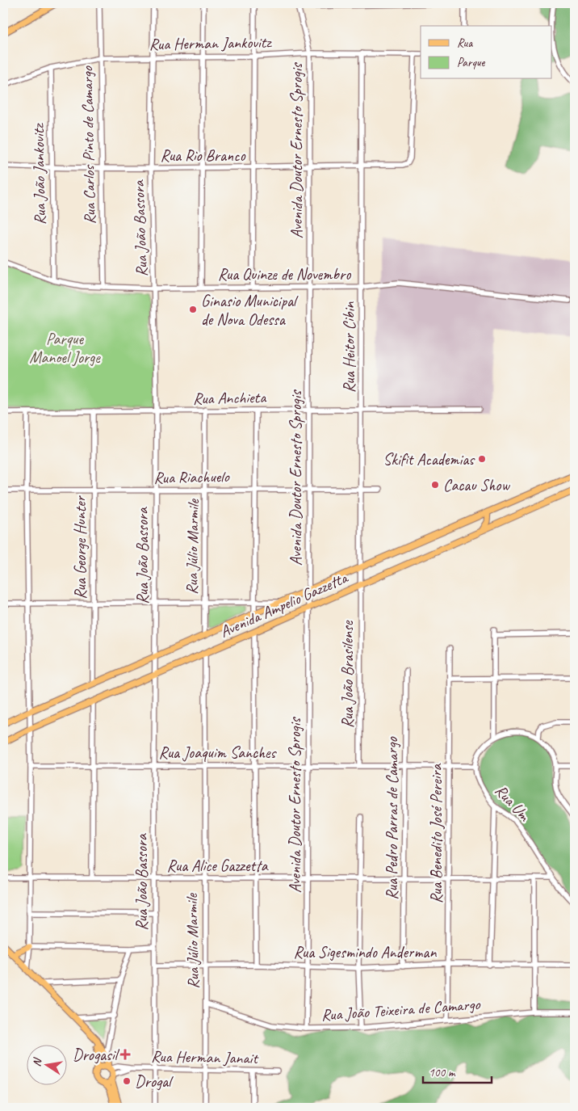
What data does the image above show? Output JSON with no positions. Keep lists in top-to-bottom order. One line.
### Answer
{"streets":{"main road":["Avenida Ampelio Gazzetta"],"street":["Rua Herman Jankovitz","Rua Carlos Pinto de Camargo","Avenida Doutor Ernesto Sprogis","Rua Rio Branco","Rua João Jankovitz","Rua João Bassora","Rua Quinze de Novembro","Rua Heitor Cibin","Rua Anchieta","Rua Riachuelo","Rua Júlio Marmile","Rua George Hunter","Rua João Brasilense","Rua Joaquim Sanches","Rua Um","Rua Pedro Parras de Camargo","Rua Benedito José Pereira","Rua Alice Gazzetta","Rua Sigesmindo Anderman","Rua João Teixeira de Camargo","Rua Herman Janait"]},"crossings":[["Rua Herman Jankovitz","Rua Carlos Pinto de Camargo"],["Rua Herman Jankovitz","Avenida Doutor Ernesto Sprogis"],["Rua Herman Jankovitz","Rua Rio Branco"],["Rua Herman Jankovitz","Rua João Jankovitz"],["Rua Herman Jankovitz","Rua João Bassora"],["Rua Herman Jankovitz","Rua Heitor Cibin"],["Rua Carlos Pinto de Camargo","Rua Rio Branco"],["Rua Carlos Pinto de Camargo","Rua Quinze de Novembro"],["Avenida Doutor Ernesto Sprogis","Rua Rio Branco"],["Avenida Doutor Ernesto Sprogis","Rua Quinze de Novembro"],["Avenida Doutor Ernesto Sprogis","Rua Anchieta"],["Avenida Doutor Ernesto Sprogis","Rua Riachuelo"],["Avenida Doutor Ernesto Sprogis","Avenida Ampelio Gazzetta"],["Avenida Doutor Ernesto Sprogis","Rua Joaquim Sanches"],["Avenida Doutor Ernesto Sprogis","Rua Alice Gazzetta"],["Avenida Doutor Ernesto Sprogis","Rua Sigesmindo Anderman"],["Avenida Doutor Ernesto Sprogis","Rua João Teixeira de Camargo"],["Rua Rio Branco","Rua João Jankovitz"],["Rua Rio Branco","Rua João Bassora"],["Rua Rio Branco","Rua Heitor Cibin"],["Rua João Jankovitz","Rua Quinze de Novembro"],["Rua João Bassora","Rua Quinze de Novembro"],["Rua João Bassora","Rua Anchieta"],["Rua João Bassora","Rua Riachuelo"],["Rua João Bassora","Avenida Ampelio Gazzetta"],["Rua João Bassora","Rua Joaquim Sanches"],["Rua João Bassora","Rua Alice Gazzetta"],["Rua João Bassora","Rua Sigesmindo Anderman"],["Rua João Bassora","Rua Herman Janait"],["Rua Quinze de Novembro","Rua Heitor Cibin"],["Rua Heitor Cibin","Rua Anchieta"],["Rua Heitor Cibin","Rua Riachuelo"],["Rua Heitor Cibin","Avenida Ampelio Gazzetta"],["Rua Heitor Cibin","Rua João Brasilense"],["Rua Anchieta","Rua Júlio Marmile"],["Rua Anchieta","Rua George Hunter"],["Rua Riachuelo","Rua Júlio Marmile"],["Rua Riachuelo","Rua George Hunter"],["Rua Júlio Marmile","Avenida Ampelio Gazzetta"],["Rua Júlio Marmile","Rua Joaquim Sanches"],["Rua Júlio Marmile","Rua Alice Gazzetta"],["Rua Júlio Marmile","Rua Sigesmindo Anderman"],["Rua Júlio Marmile","Rua João Teixeira de Camargo"],["Rua Júlio Marmile","Rua Herman Janait"],["Rua George Hunter","Avenida Ampelio Gazzetta"],["Avenida Ampelio Gazzetta","Rua João Brasilense"],["Rua João Brasilense","Rua Joaquim Sanches"],["Rua Joaquim Sanches","Rua Um"],["Rua Joaquim Sanches","Rua Pedro Parras de Camargo"],["Rua Joaquim Sanches","Rua Benedito José Pereira"],["Rua Um","Rua Alice Gazzetta"],["Rua Pedro Parras de Camargo","Rua Alice Gazzetta"],["Rua Pedro Parras de Camargo","Rua Sigesmindo Anderman"],["Rua Benedito José Pereira","Rua Alice Gazzetta"],["Rua Benedito José Pereira","Rua Sigesmindo Anderman"],["Rua Benedito José Pereira","Rua João Teixeira de Camargo"]],"parks":["Parque Manoel Jorge"],"places":{"other":["Ginasio Municipal de Nova Odessa","Skifit Academias","Cacau Show","Drogal"],"health":["Drogasil"]},"legend":["Rua","Parque"],"scale_bar":"100 m","north":"left"}
